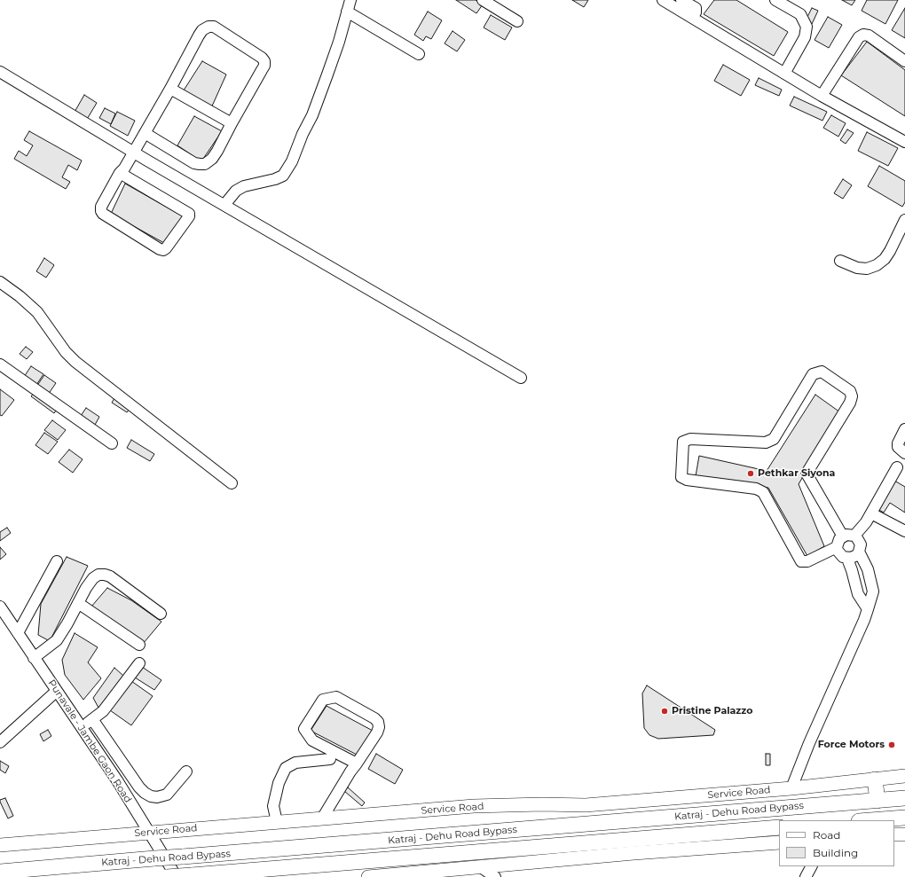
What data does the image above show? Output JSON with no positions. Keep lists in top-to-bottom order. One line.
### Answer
{"streets":{"highway":["Katraj - Dehu Road Bypass"],"main road":["Service Road"],"street":["Punavale - Jambe Gaon Road"]},"crossings":[["Punavale - Jambe Gaon Road","Service Road"]],"places":["Pethkar Siyona","Pristine Palazzo","Force Motors"],"legend":["Road","Building"]}
